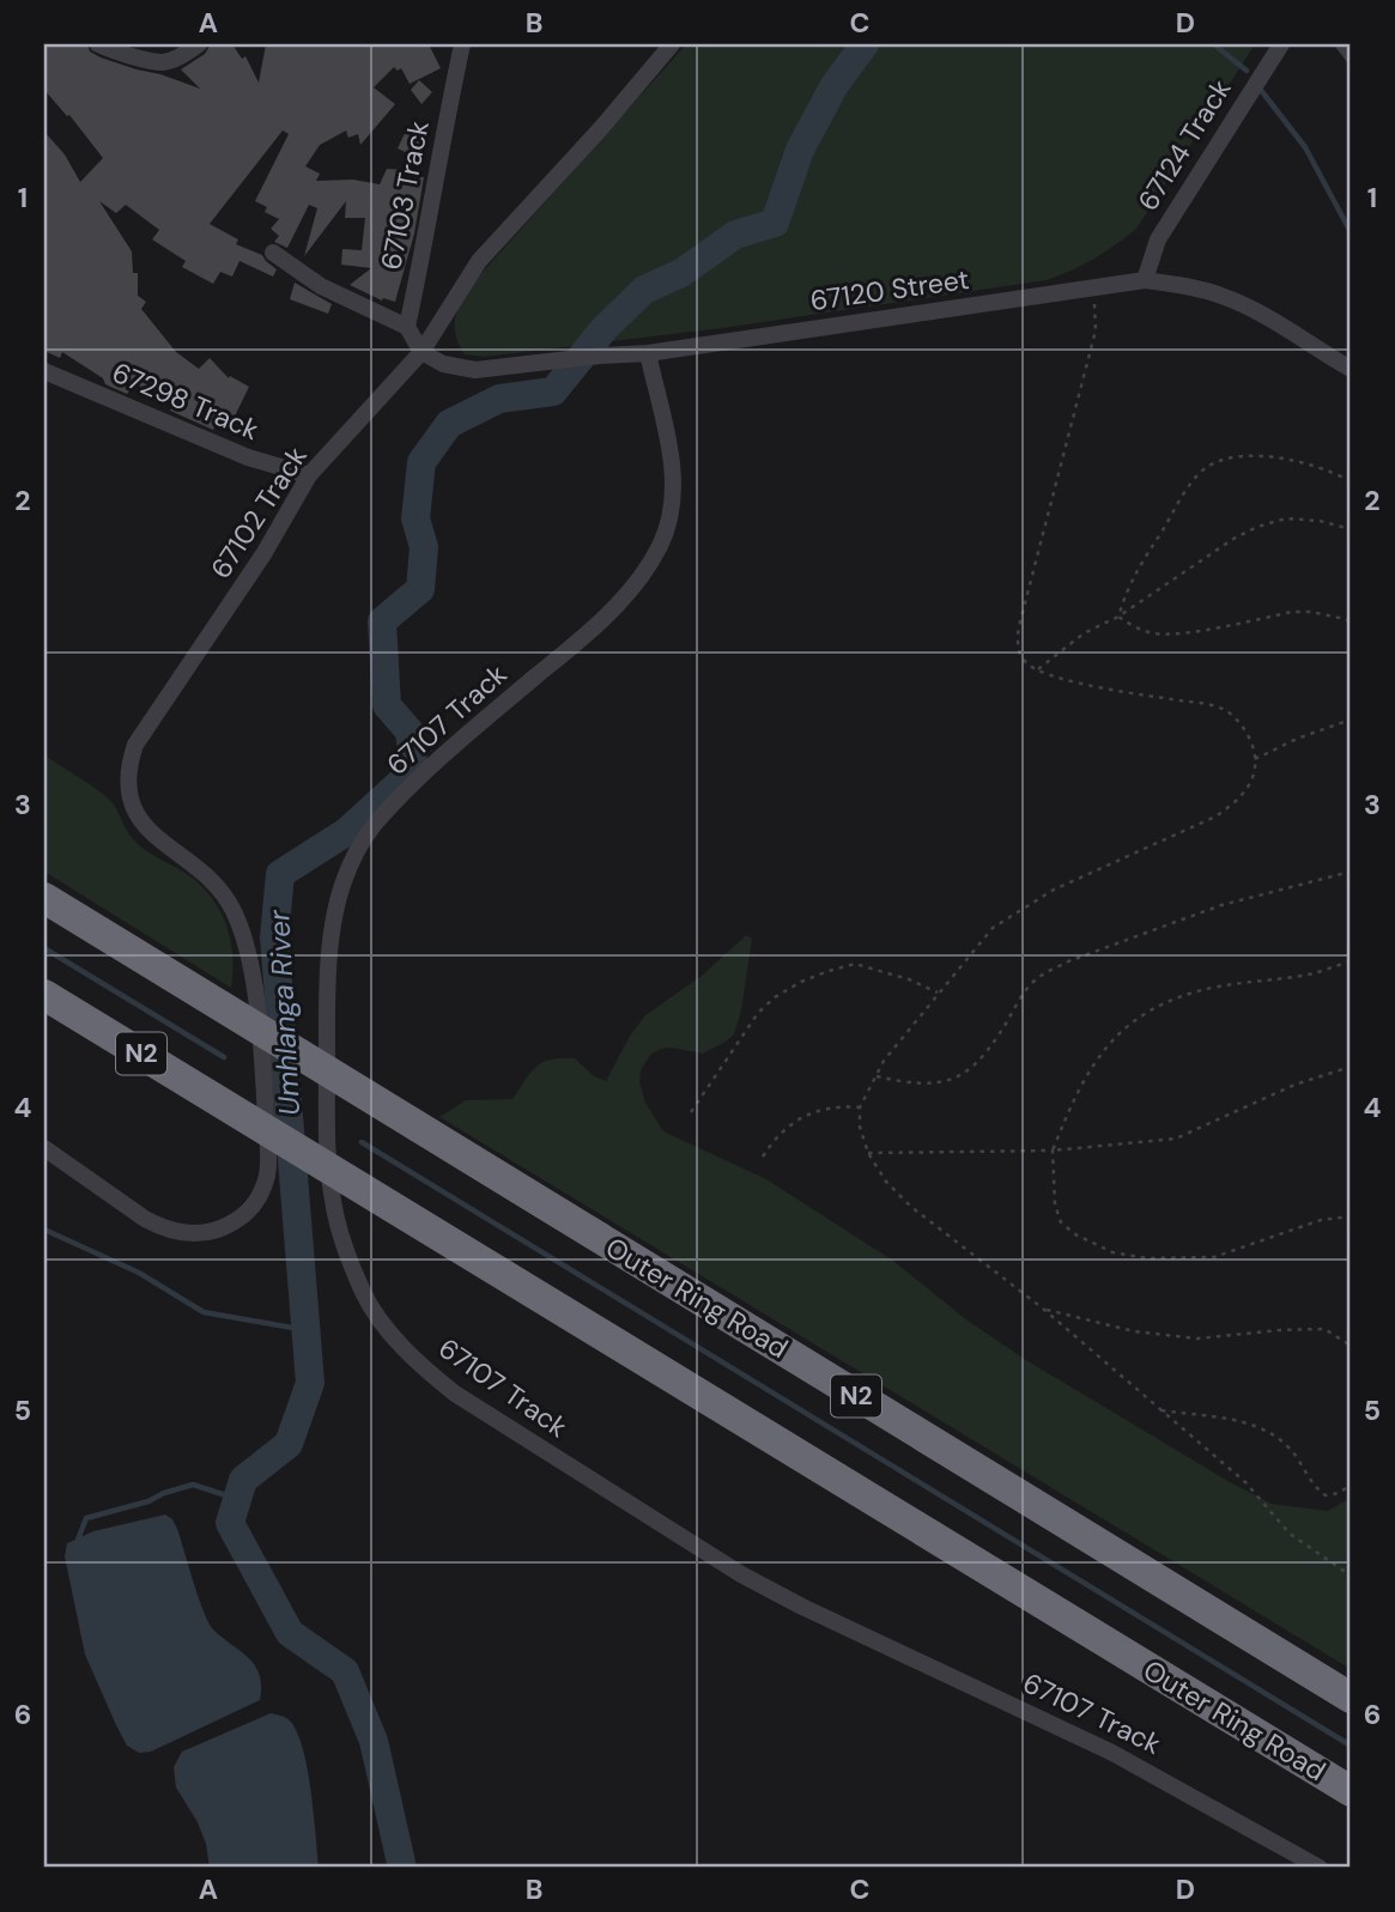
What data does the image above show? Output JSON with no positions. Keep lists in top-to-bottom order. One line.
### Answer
{"streets":{"highway":["N2","Outer Ring Road"],"street":["67124 Track","67103 Track","67120 Street","67298 Track","67102 Track","67107 Track"]},"crossings":[["67124 Track","67120 Street"],["67120 Street","67102 Track"],["67120 Street","67107 Track"],["67298 Track","67102 Track"],["67102 Track","Outer Ring Road"]],"water":["Umhlanga River"],"grid":{"columns":["A","B","C","D"],"rows":["1","2","3","4","5","6"]}}
